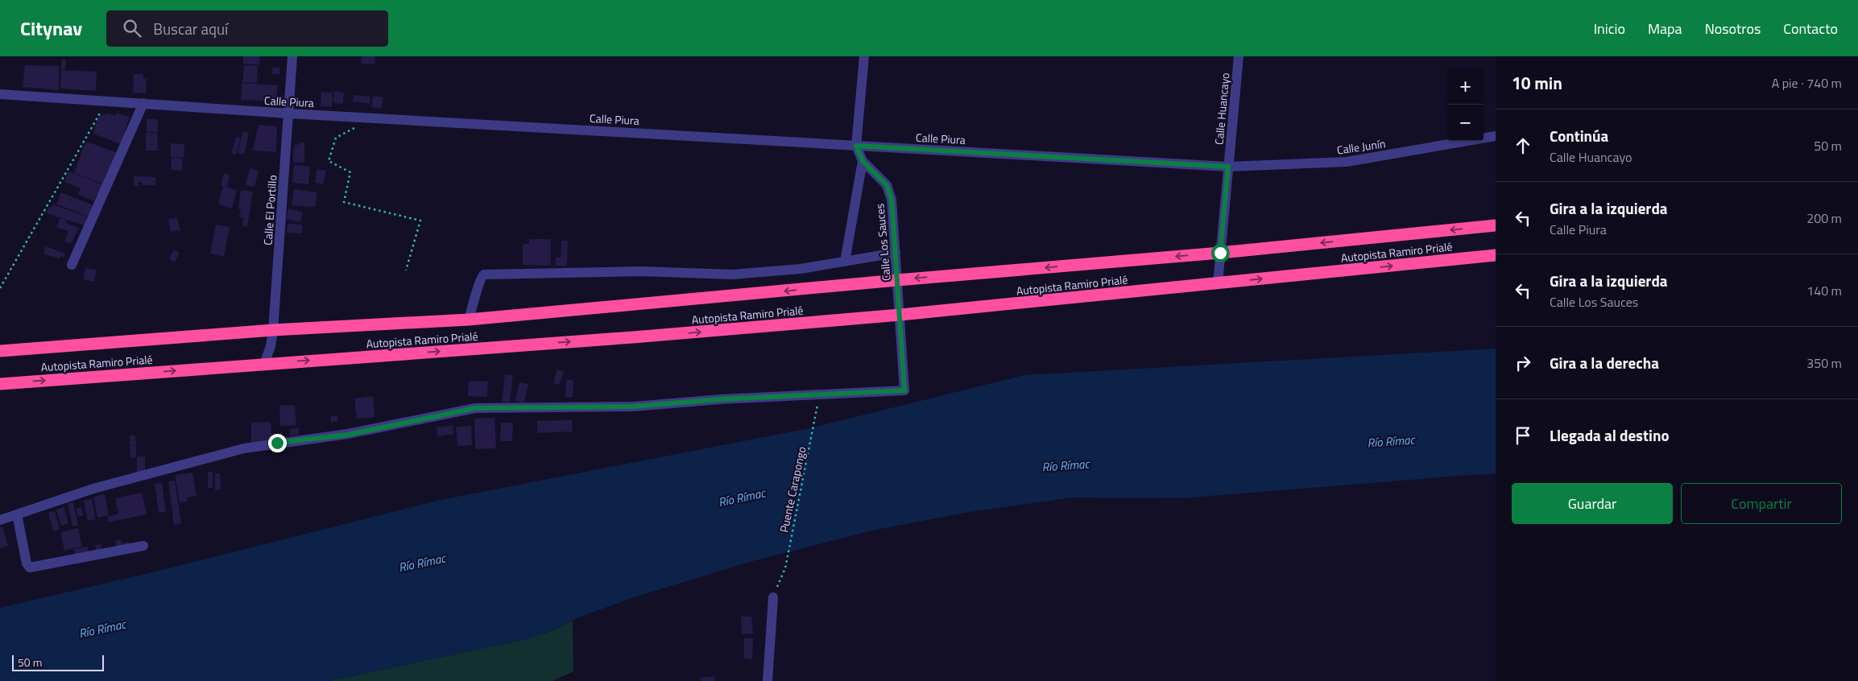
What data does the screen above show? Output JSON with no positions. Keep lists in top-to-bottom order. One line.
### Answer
{"streets":{"highway":["Autopista Ramiro Prialé"],"street":["Calle Piura","Calle Huancayo","Calle Junín","Calle El Portillo","Calle Los Sauces"],"path":["Puente Carapongo"]},"crossings":[["Calle Piura","Calle Huancayo"],["Calle Piura","Calle Junín"],["Calle Piura","Calle El Portillo"],["Calle Piura","Calle Los Sauces"],["Calle Huancayo","Calle Junín"],["Calle Huancayo","Autopista Ramiro Prialé"],["Calle El Portillo","Autopista Ramiro Prialé"],["Calle Los Sauces","Autopista Ramiro Prialé"]],"water":["Río Rímac"],"scale_bar":"50 m","page":{"header":"Citynav","search":"Buscar aquí","nav":["Inicio","Mapa","Nosotros","Contacto"],"heading":["10 min","A pie · 740 m"],"map_buttons":["+","−"],"list":[["Continúa","Calle Huancayo","50 m"],["Gira a la izquierda","Calle Piura","200 m"],["Gira a la izquierda","Calle Los Sauces","140 m"],["Gira a la derecha","350 m"],"Llegada al destino"],"buttons":["Guardar","Compartir"],"scale":"50 m"}}
